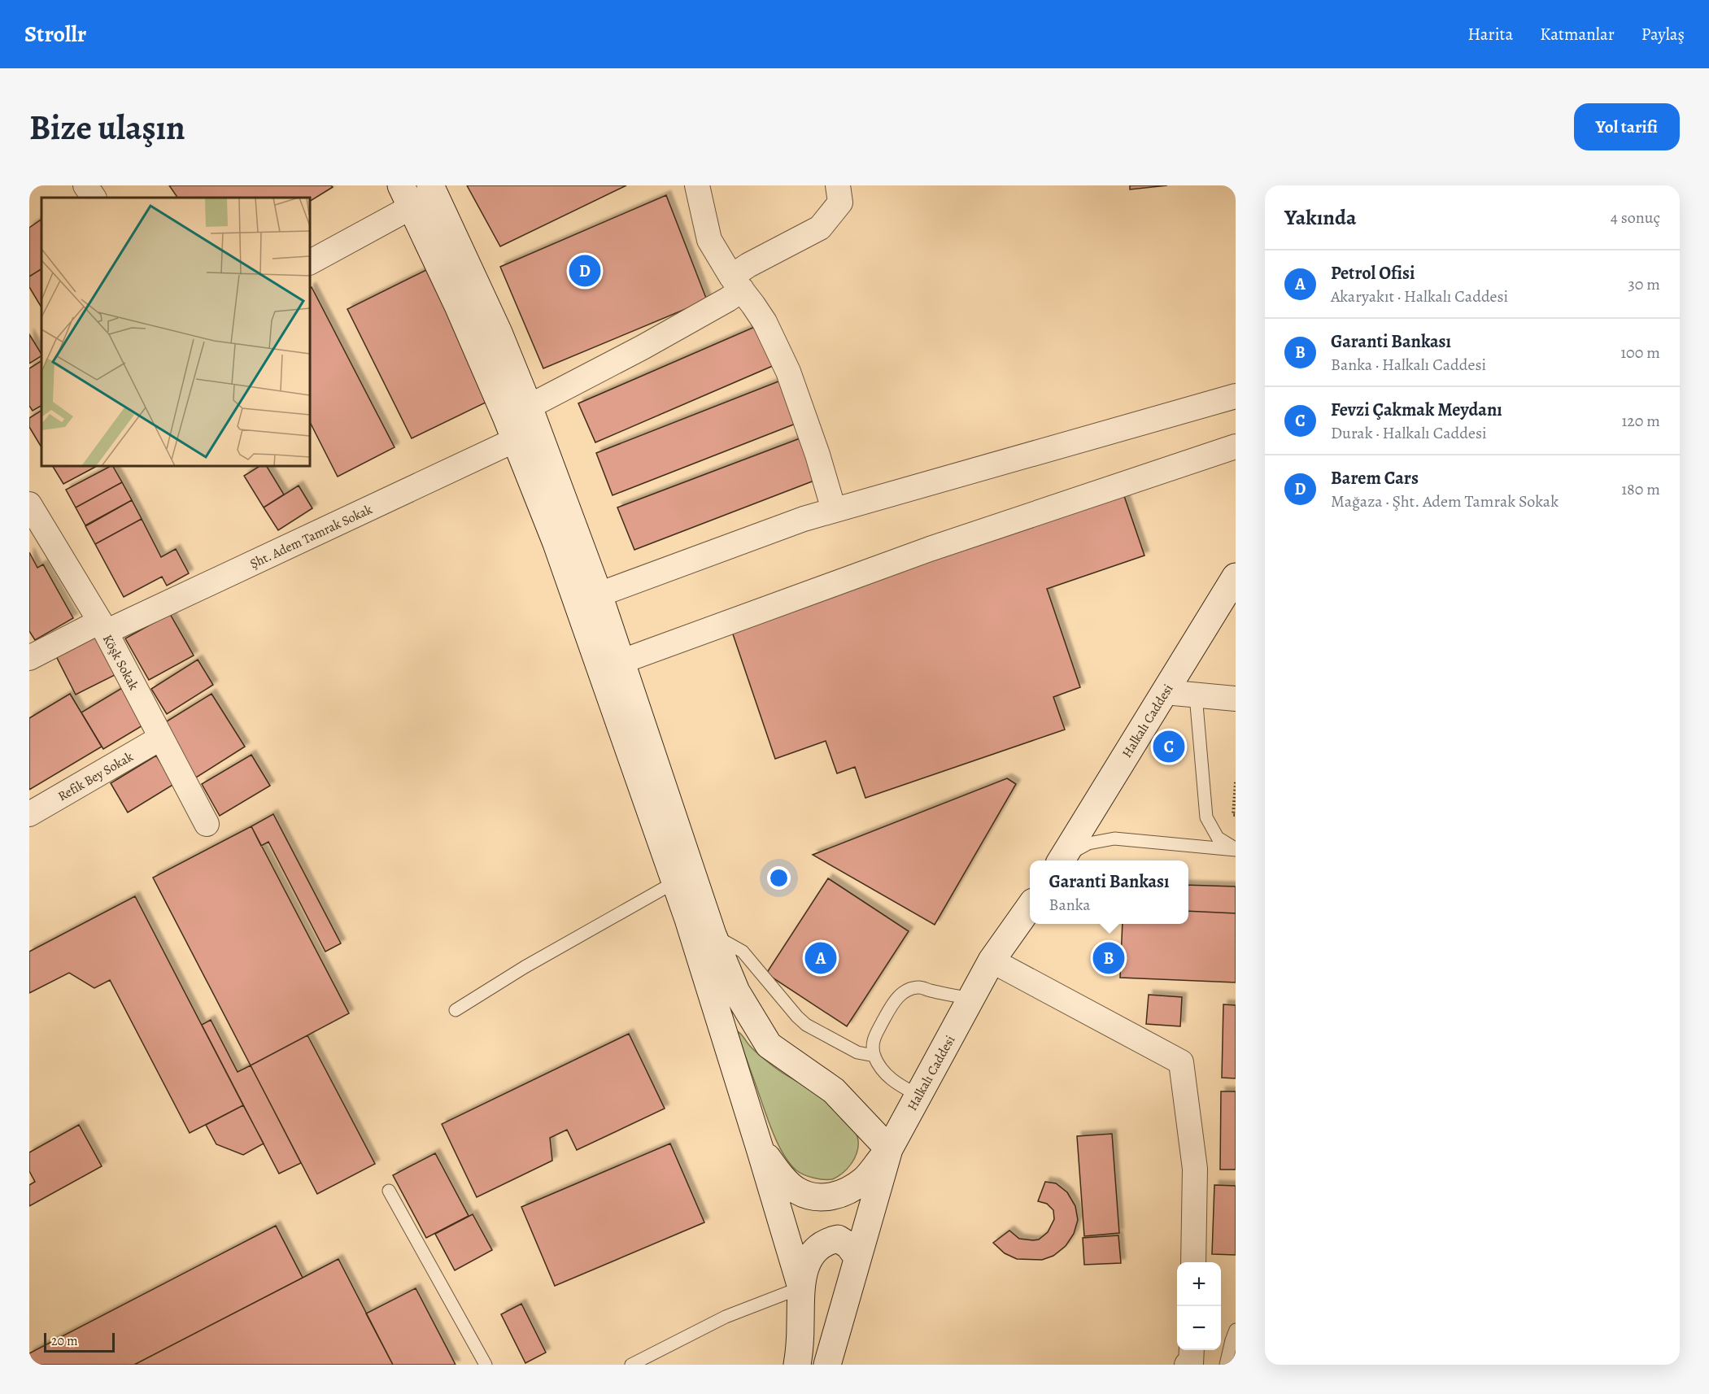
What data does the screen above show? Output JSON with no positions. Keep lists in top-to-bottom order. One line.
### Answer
{"streets":{"main road":["Halkalı Caddesi"],"street":["Şht. Adem Tamrak Sokak","Köşk Sokak","Refik Bey Sokak"]},"crossings":[["Şht. Adem Tamrak Sokak","Köşk Sokak"],["Köşk Sokak","Refik Bey Sokak"]],"scale_bar":"20 m","page":{"header":"Strollr","nav":["Harita","Katmanlar","Paylaş"],"buttons":"Yol tarifi","title":"Bize ulaşın","heading":["Yakında","4 sonuç"],"list":[{"mark":"A","name":"Petrol Ofisi","note":"Akaryakıt · Halkalı Caddesi","value":"30 m"},{"mark":"B","name":"Garanti Bankası","note":"Banka · Halkalı Caddesi","value":"100 m"},{"mark":"C","name":"Fevzi Çakmak Meydanı","note":"Durak · Halkalı Caddesi","value":"120 m"},{"mark":"D","name":"Barem Cars","note":"Mağaza · Şht. Adem Tamrak Sokak","value":"180 m"}],"pins":["D","C","A","B"],"popup":["Garanti Bankası","Banka"],"map_buttons":["+","−"],"scale":"20 m"}}
